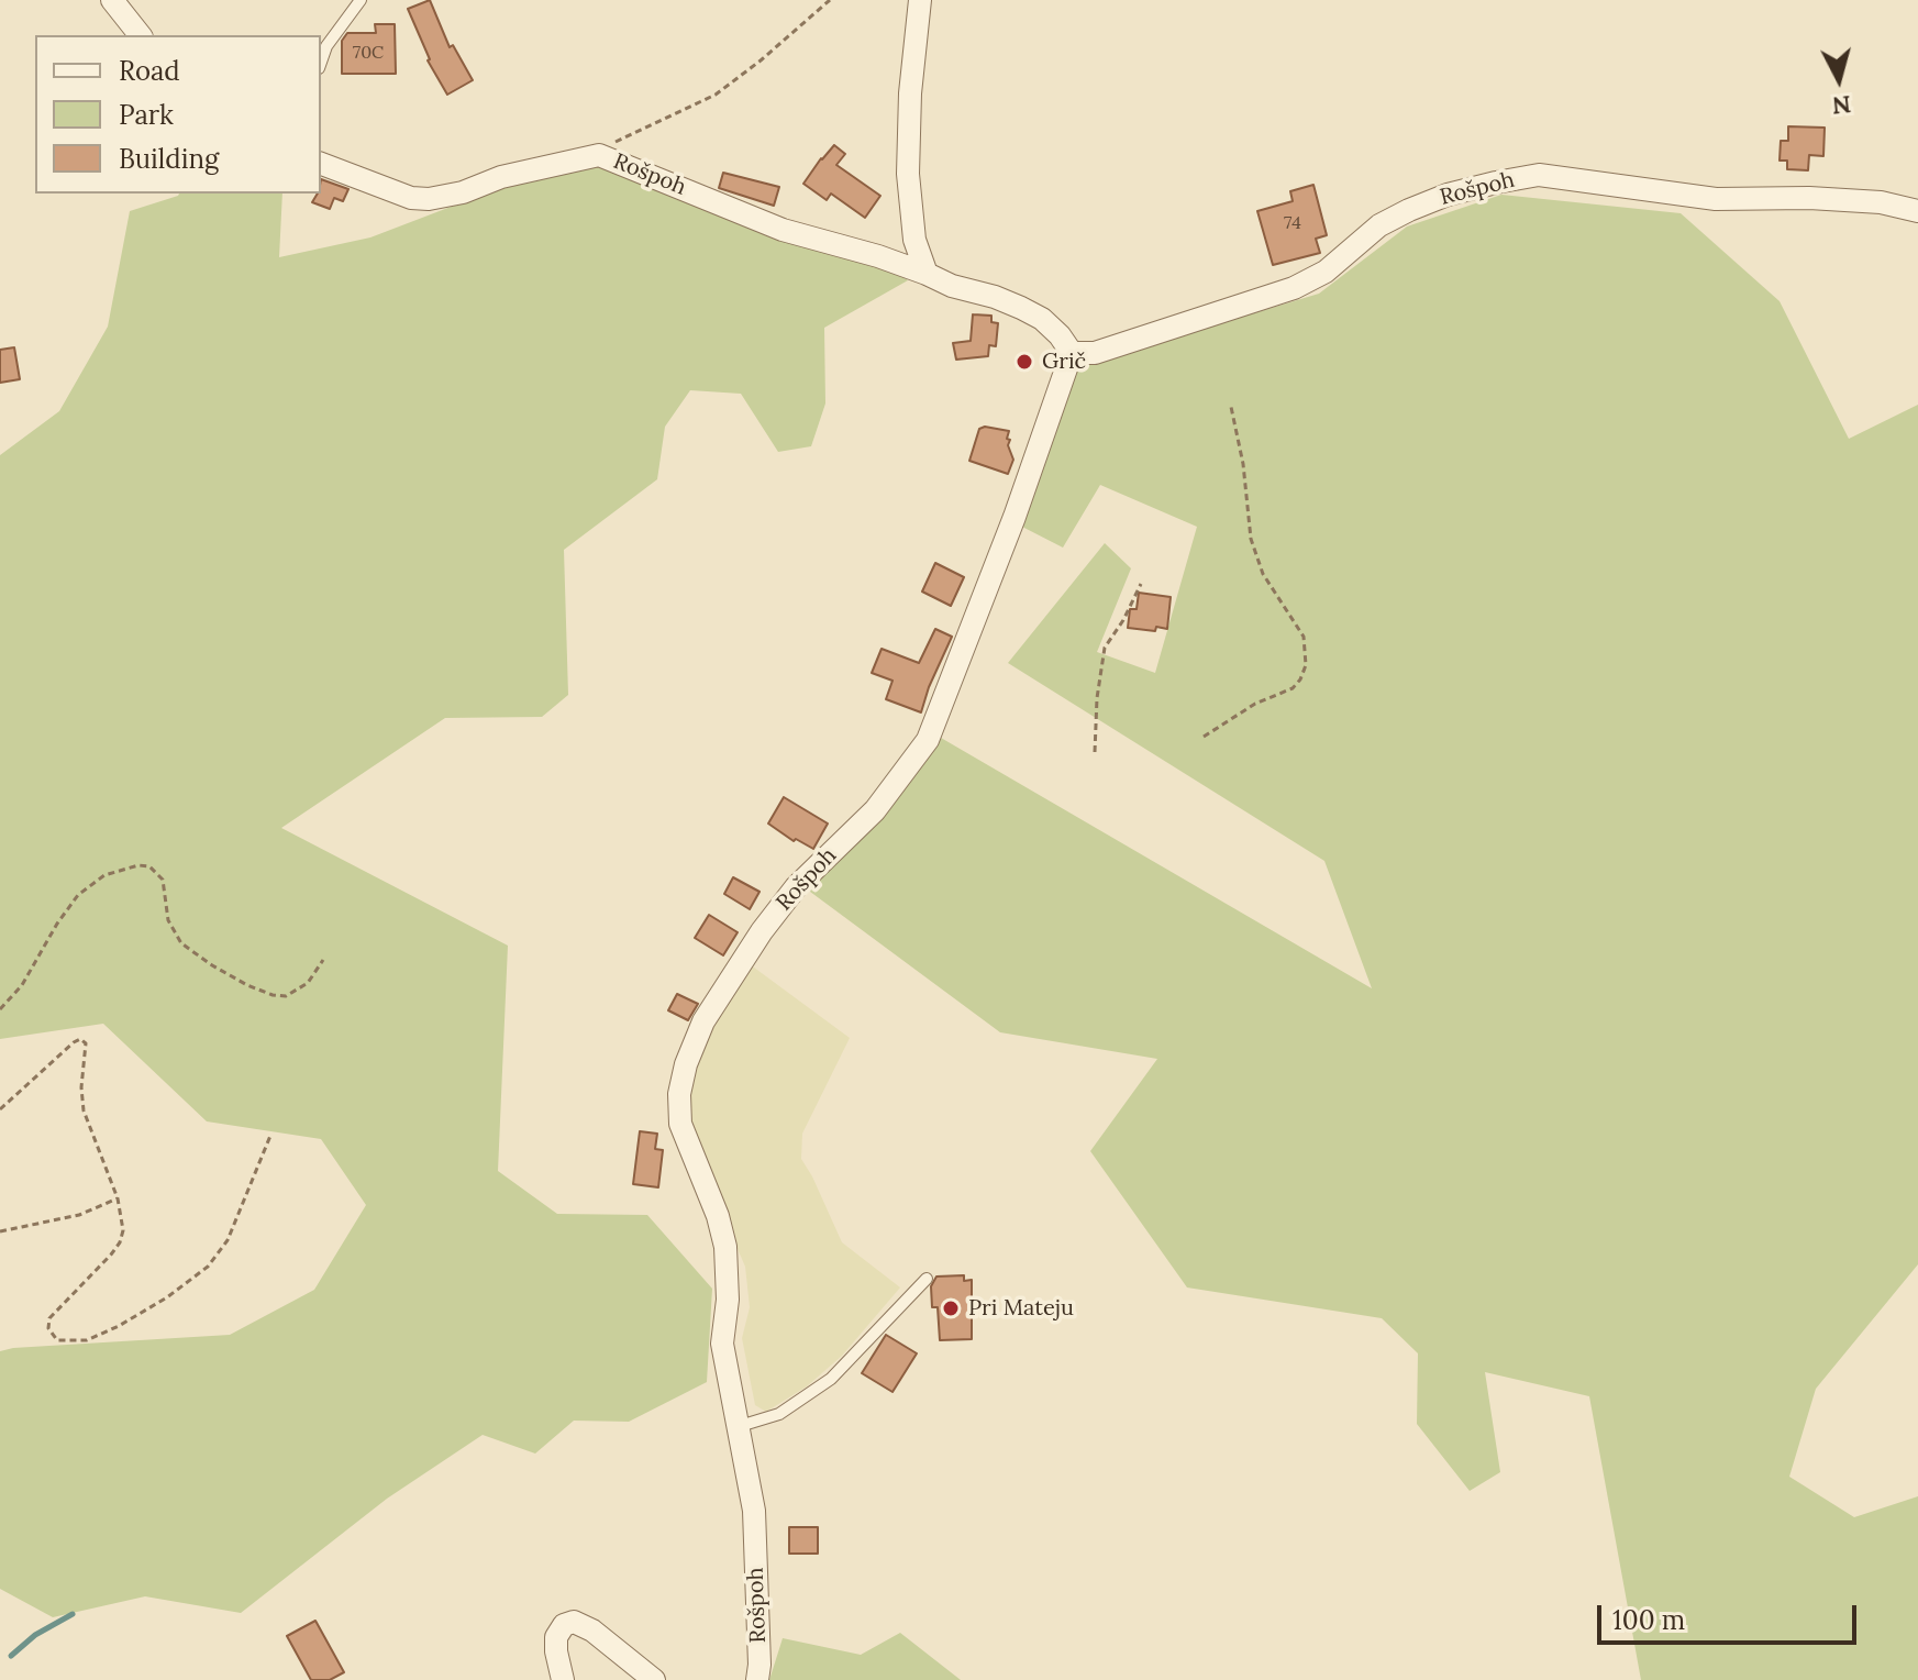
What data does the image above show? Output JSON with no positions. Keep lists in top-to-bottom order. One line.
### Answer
{"streets":{"street":["Rošpoh"]},"places":["Grič","Pri Mateju"],"house_numbers":["70C","74"],"legend":["Road","Park","Building"],"scale_bar":"100 m","north":"bottom"}
